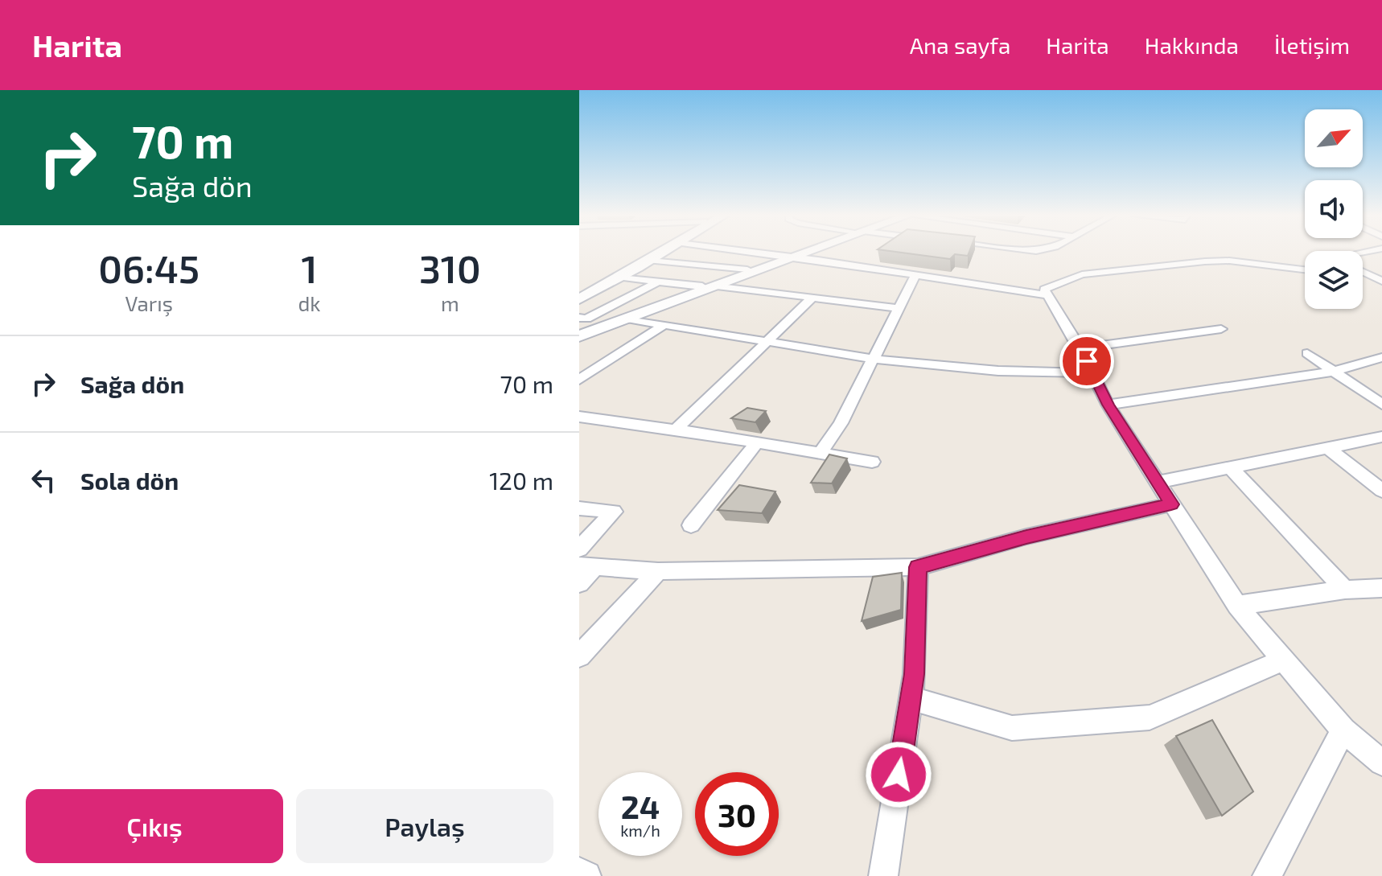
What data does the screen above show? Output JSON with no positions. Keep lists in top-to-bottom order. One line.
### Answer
{"north":"top right","page":{"header":"Harita","nav":["Ana sayfa","Harita","Hakkında","İletişim"],"turn":["70 m","Sağa dön"],"eta":["06:45","Varış","1","dk","310","m"],"list":[{"name":"Sağa dön","value":"70 m"},{"name":"Sola dön","value":"120 m"}],"speed":"24 km/h","limit":"30","buttons":["Çıkış","Paylaş"]}}
